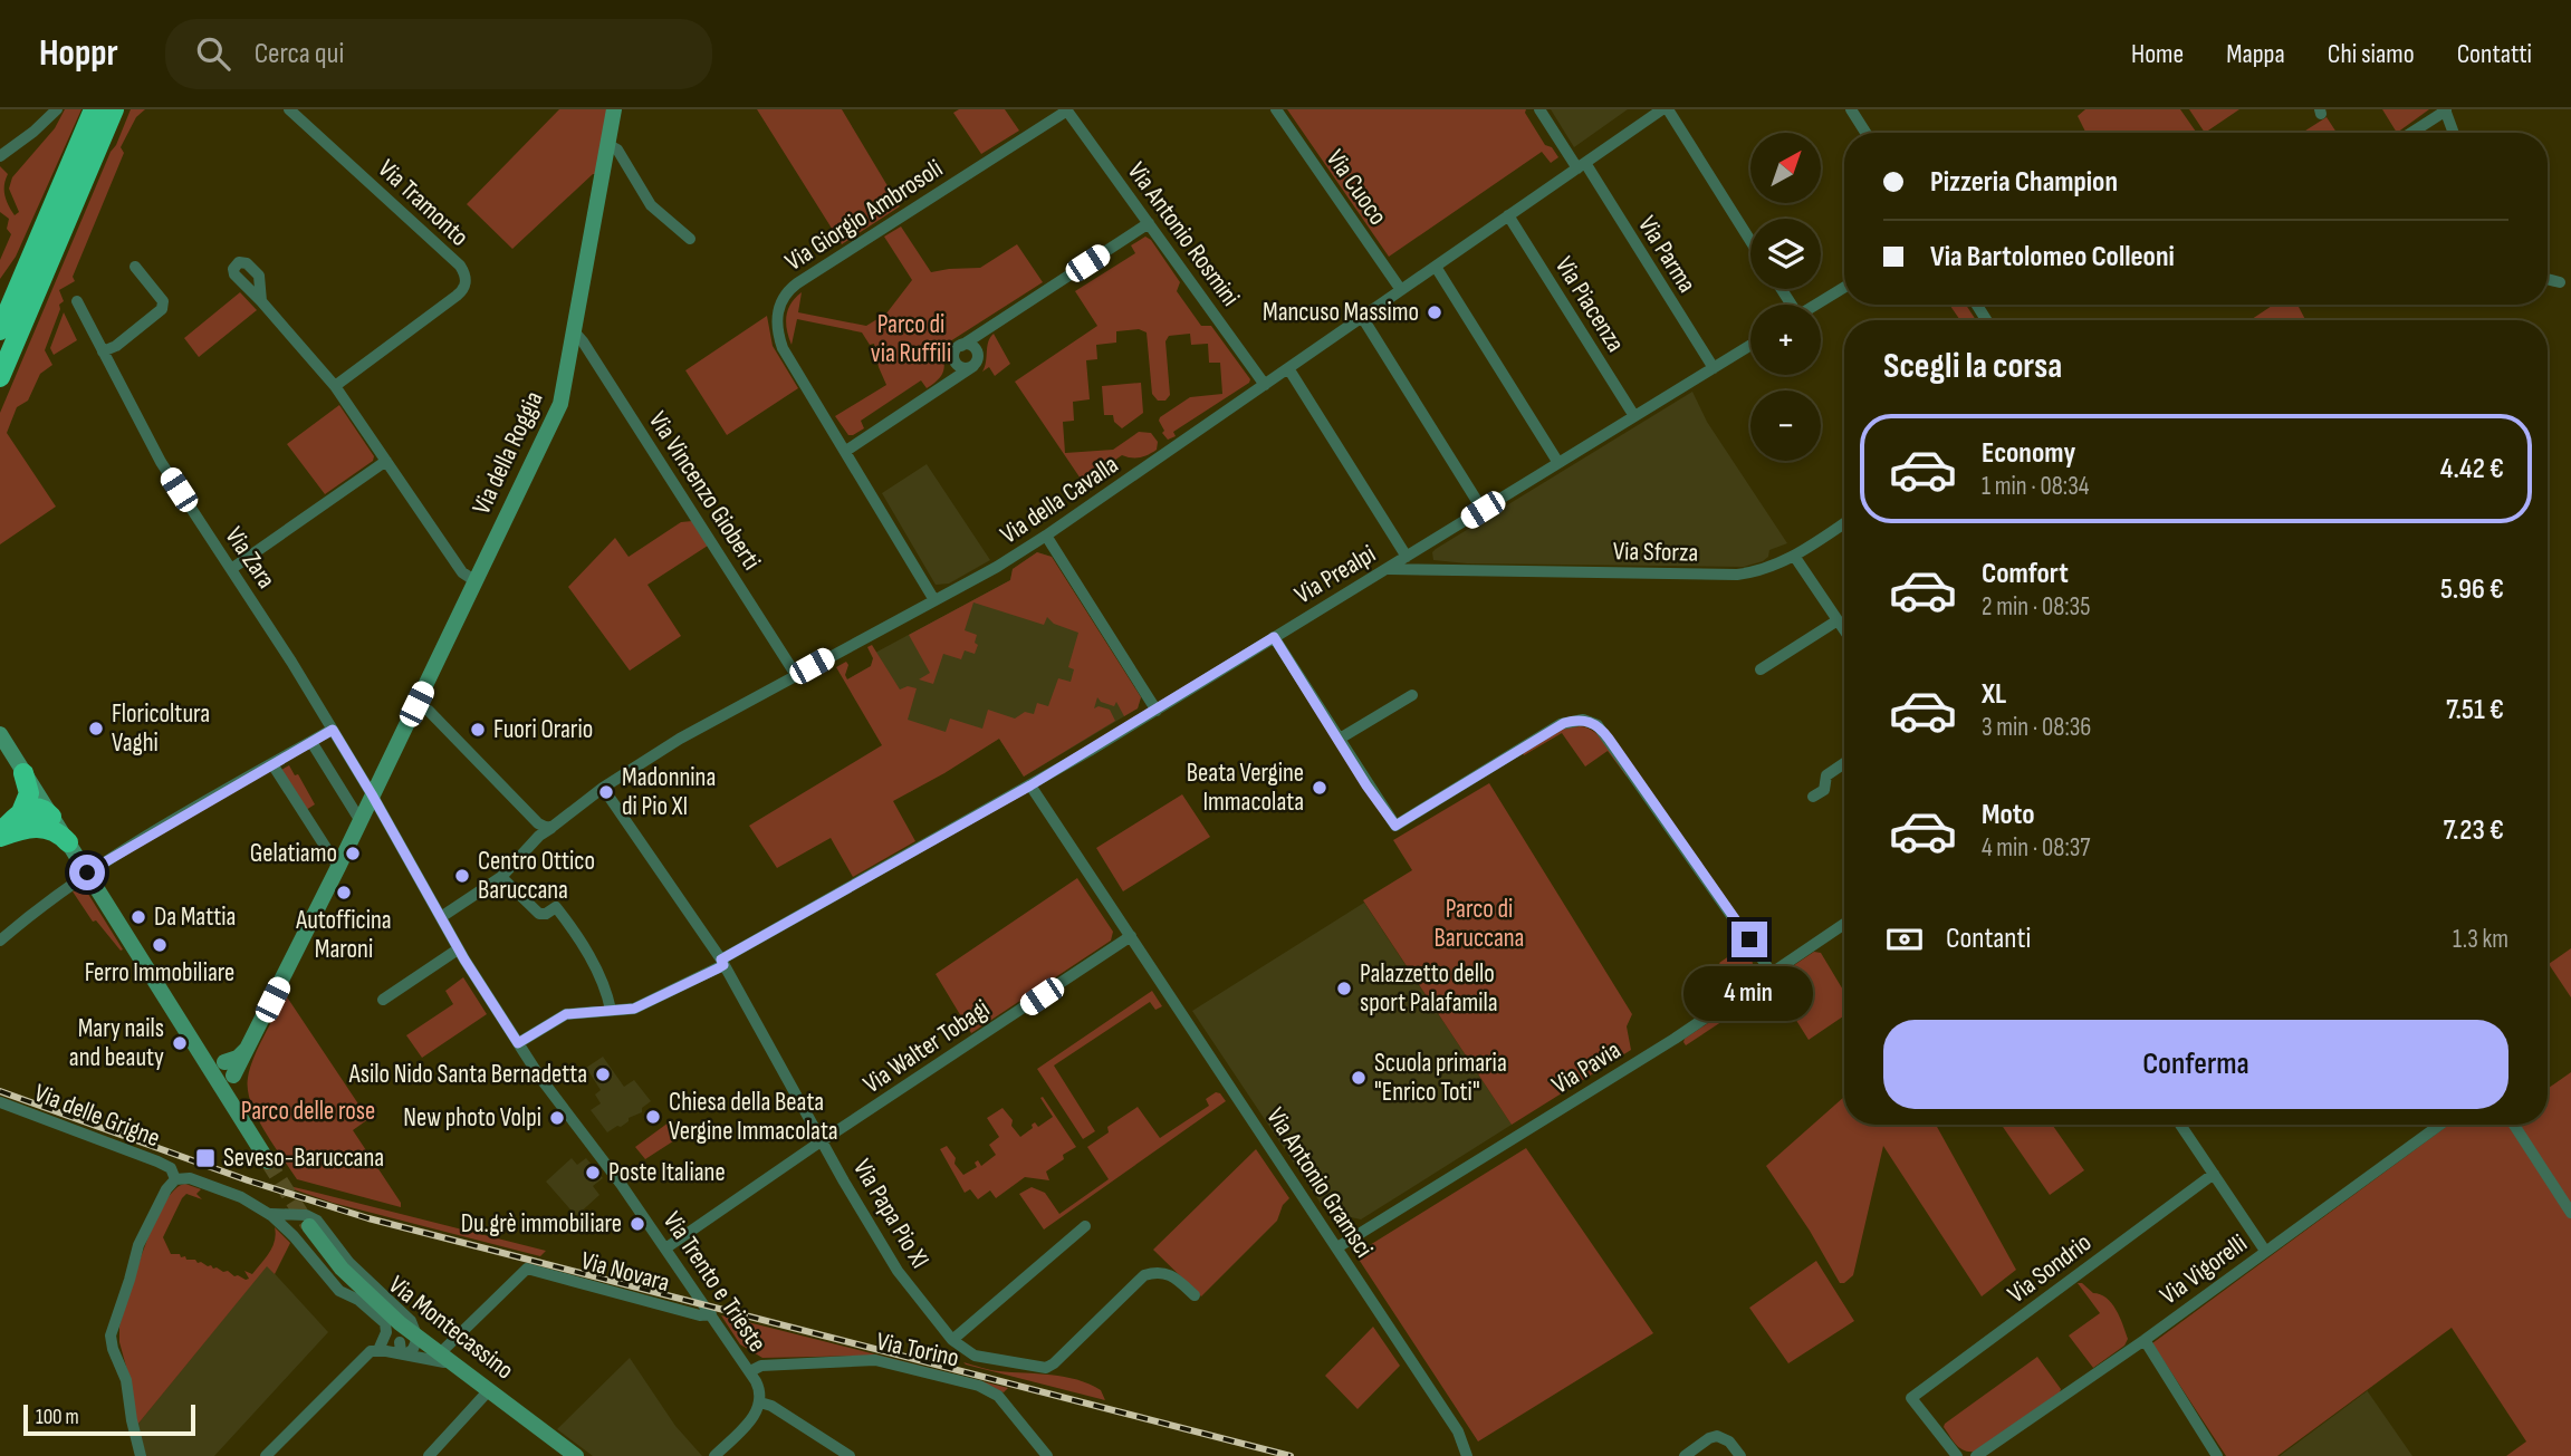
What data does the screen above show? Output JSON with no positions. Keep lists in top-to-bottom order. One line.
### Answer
{"streets":{"street":["Via Cuoco","Via Tramonto","Via Giorgio Ambrosoli","Via Antonio Rosmini","Via Parma","Via Piacenza","Via della Roggia","Via Vincenzo Gioberti","Via della Cavalla","Via Sforza","Via Zara","Via Prealpi","Via Walter Tobagi","Via Pavia","Via delle Grigne","Via Antonio Gramsci","Via Papa Pio XI","Via Sondrio","Via Vigorelli","Via Novara","Via Trento e Trieste","Via Montecassino","Via Torino"]},"crossings":[["Via Cuoco","Via della Cavalla"],["Via Giorgio Ambrosoli","Via Antonio Rosmini"],["Via Giorgio Ambrosoli","Via della Cavalla"],["Via Antonio Rosmini","Via della Cavalla"],["Via Parma","Via della Cavalla"],["Via Parma","Via Prealpi"],["Via Piacenza","Via della Cavalla"],["Via Piacenza","Via Prealpi"],["Via della Roggia","Via Vincenzo Gioberti"],["Via della Roggia","Via Zara"],["Via della Roggia","Via Trento e Trieste"],["Via Vincenzo Gioberti","Via della Cavalla"],["Via della Cavalla","Via Papa Pio XI"],["Via della Cavalla","Via Trento e Trieste"],["Via Sforza","Via Prealpi"],["Via Zara","Via Trento e Trieste"],["Via Prealpi","Via Antonio Gramsci"],["Via Prealpi","Via Papa Pio XI"],["Via Prealpi","Via Trento e Trieste"],["Via Walter Tobagi","Via Antonio Gramsci"],["Via Walter Tobagi","Via Papa Pio XI"],["Via Walter Tobagi","Via Trento e Trieste"],["Via Pavia","Via Antonio Gramsci"],["Via Novara","Via Trento e Trieste"],["Via Novara","Via Montecassino"],["Via Trento e Trieste","Via Torino"]],"parks":["Parco di via Ruffili","Parco di Baruccana","Parco delle rose"],"places":{"other":["Mancuso Massimo","Floricoltura Vaghi","Fuori Orario","Beata Vergine Immacolata","Madonnina di Pio XI","Gelatiamo","Centro Ottico Baruccana","Autofficina Maroni","Da Mattia","Ferro Immobiliare","Palazzetto dello sport Palafamila","Mary nails and beauty","Asilo Nido Santa Bernadetta","Scuola primaria \"Enrico Toti\"","Chiesa della Beata Vergine Immacolata","New photo Volpi","Poste Italiane","Du.grè immobiliare"],"transit":["Seveso-Baruccana"]},"scale_bar":"100 m","north":"top right","page":{"header":"Hoppr","search":"Cerca qui","nav":["Home","Mappa","Chi siamo","Contatti"],"map_buttons":["+","−"],"banner":["Pizzeria Champion","Via Bartolomeo Colleoni"],"heading":"Scegli la corsa","list":[{"name":"Economy","note":"1 min · 08:34","value":"4.42 €"},{"name":"Comfort","note":"2 min · 08:35","value":"5.96 €"},{"name":"XL","note":"3 min · 08:36","value":"7.51 €"},{"name":"Moto","note":"4 min · 08:37","value":"7.23 €"}],"pay":["Contanti","1.3 km"],"bubble":"4 min","buttons":"Conferma","scale":"100 m"}}
